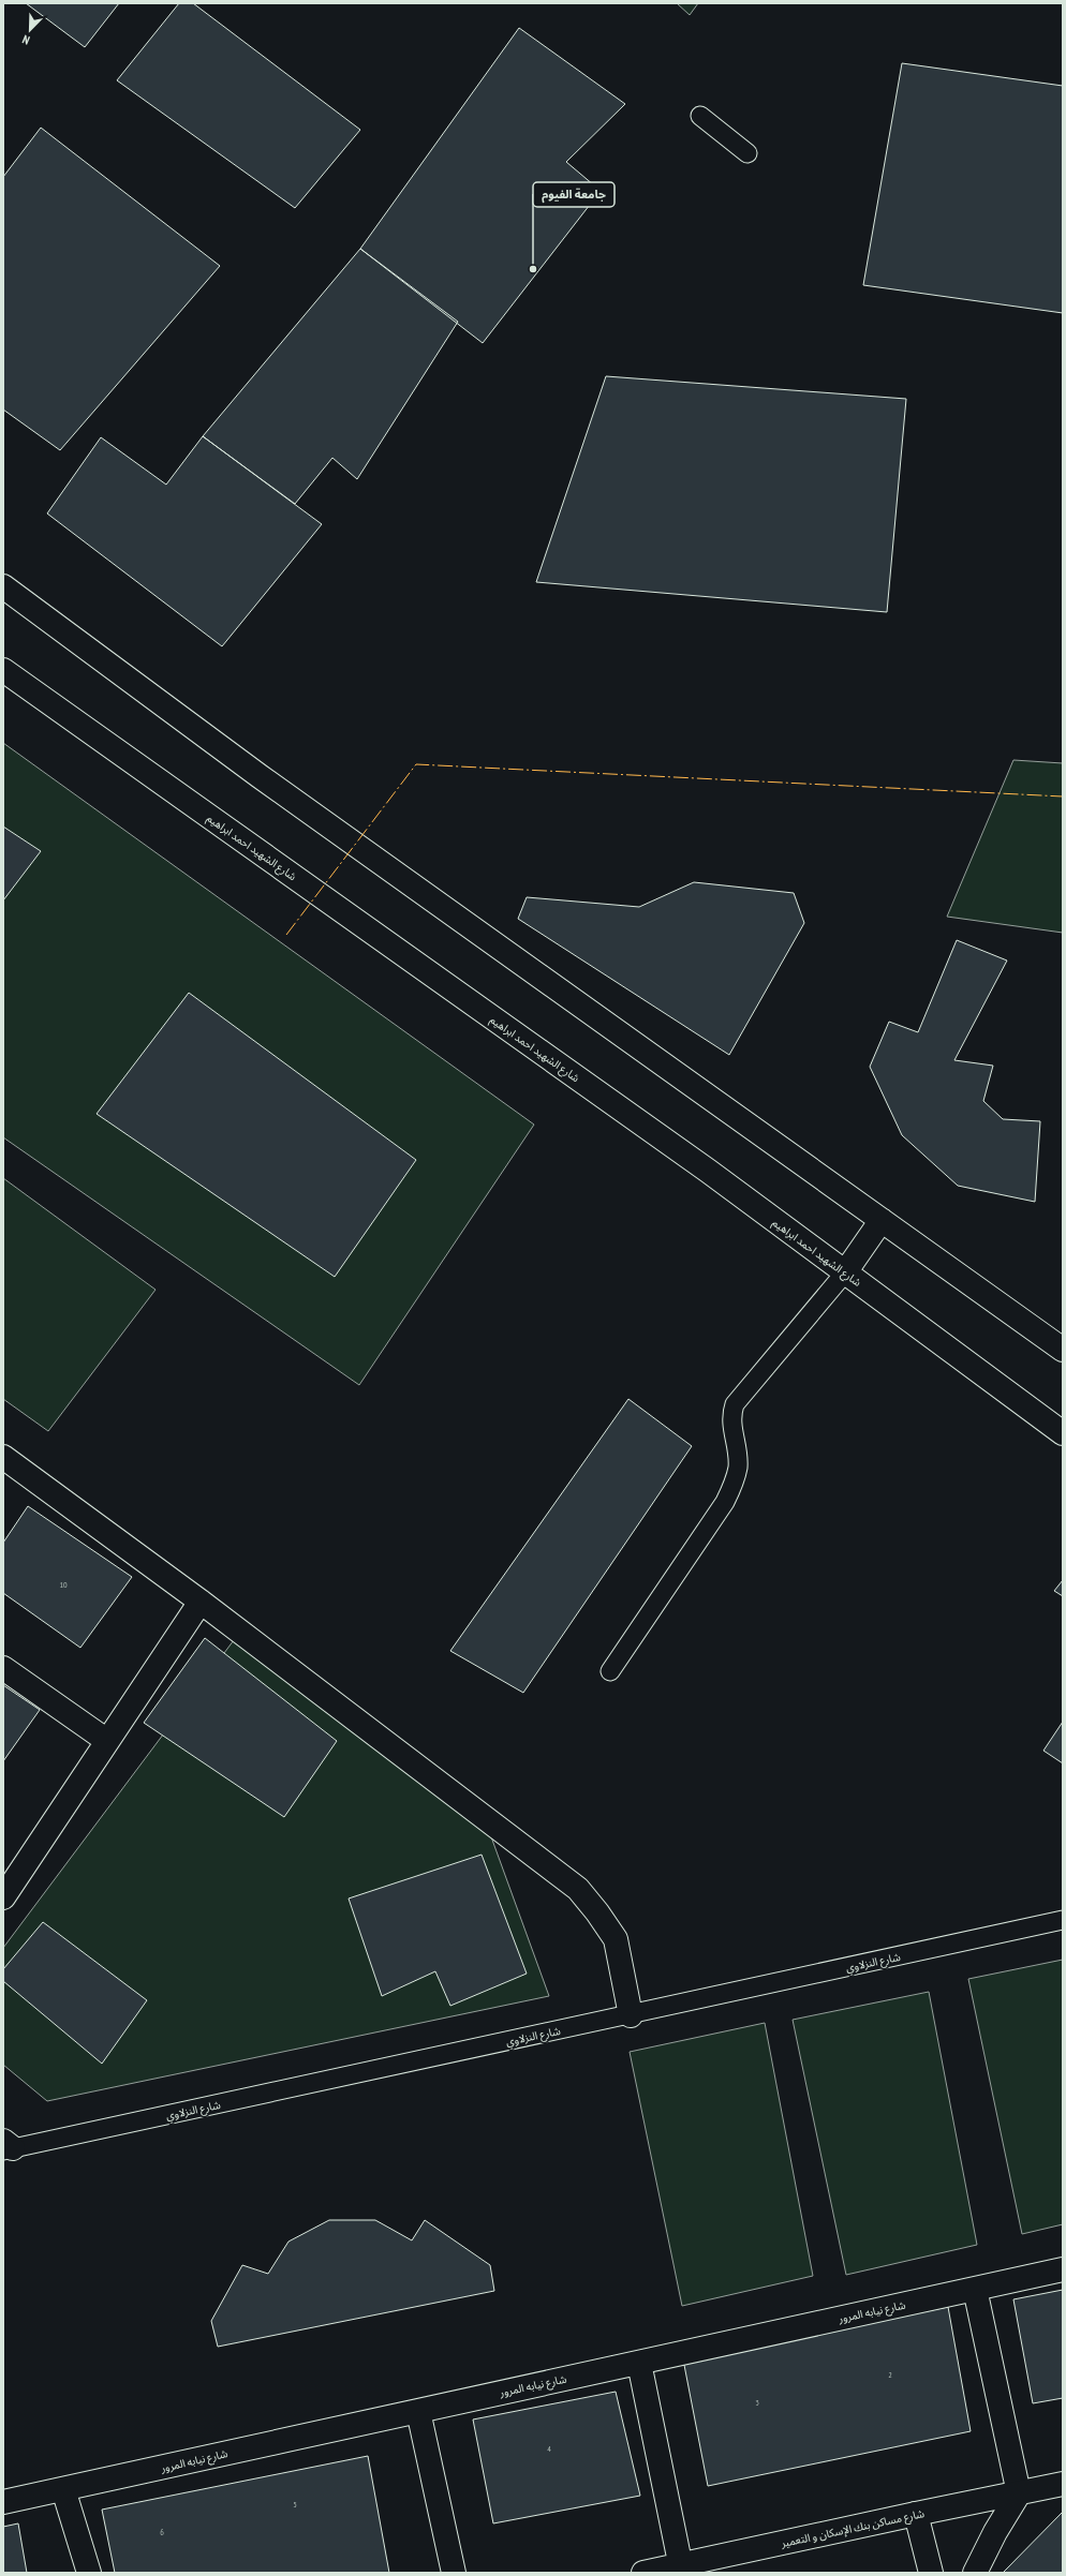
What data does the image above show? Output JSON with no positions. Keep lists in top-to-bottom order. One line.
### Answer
{"streets":{"street":["شارع الشهيد احمد ابراهيم","شارع نيابه المرور","شارع مساكن بنك الإسكان و التعمير"],"lane":["شارع النزلاوي"]},"places":["جامعة الفيوم"],"house_numbers":["10","2","3","4","5","6"],"north":"bottom left"}
